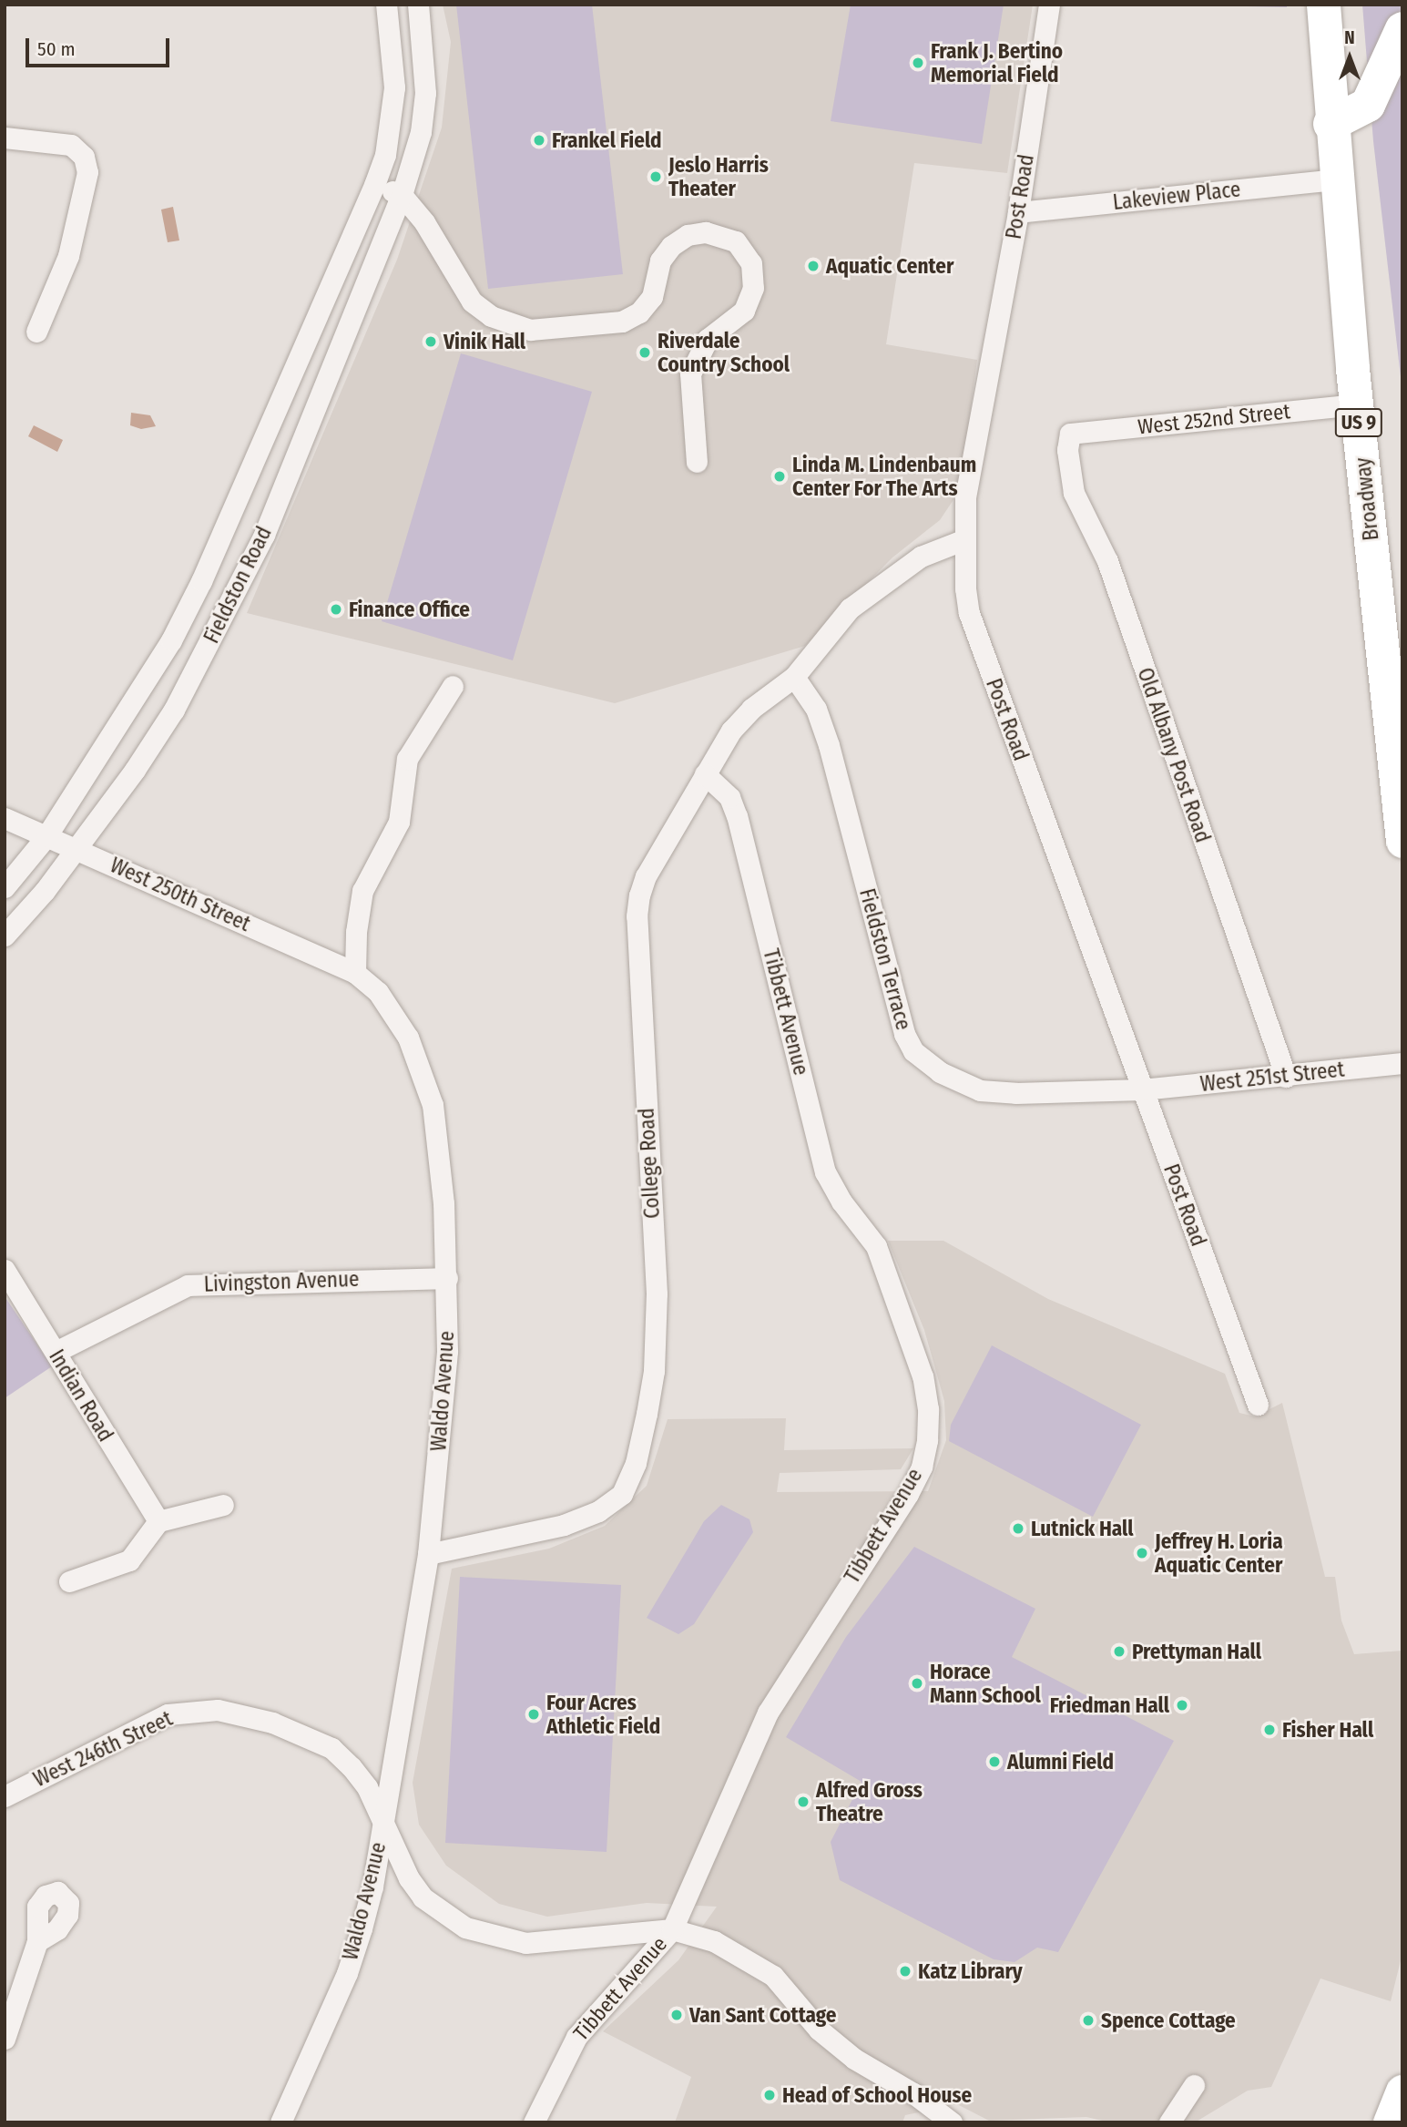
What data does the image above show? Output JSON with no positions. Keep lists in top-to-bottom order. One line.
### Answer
{"streets":{"main road":["US 9","Broadway"],"street":["Lakeview Place","Post Road","West 252nd Street","Fieldston Road","Old Albany Post Road","West 250th Street","Fieldston Terrace","Tibbett Avenue","West 251st Street","College Road","Livingston Avenue","Waldo Avenue","Indian Road","West 246th Street"]},"crossings":[["Lakeview Place","Post Road"],["Lakeview Place","Broadway"],["Post Road","Fieldston Terrace"],["Post Road","West 251st Street"],["West 252nd Street","Broadway"],["West 252nd Street","Old Albany Post Road"],["Fieldston Road","West 250th Street"],["Old Albany Post Road","West 251st Street"],["West 250th Street","Waldo Avenue"],["Fieldston Terrace","West 251st Street"],["Fieldston Terrace","College Road"],["Tibbett Avenue","College Road"],["Tibbett Avenue","West 246th Street"],["College Road","Waldo Avenue"],["Livingston Avenue","Waldo Avenue"],["Livingston Avenue","Indian Road"],["Waldo Avenue","West 246th Street"]],"places":["Frank J. Bertino Memorial Field","Frankel Field","Jeslo Harris Theater","Aquatic Center","Vinik Hall","Riverdale Country School","Linda M. Lindenbaum Center For The Arts","Finance Office","Lutnick Hall","Jeffrey H. Loria Aquatic Center","Prettyman Hall","Horace Mann School","Friedman Hall","Four Acres Athletic Field","Fisher Hall","Alumni Field","Alfred Gross Theatre","Katz Library","Van Sant Cottage","Spence Cottage","Head of School House"],"scale_bar":"50 m","north":"top"}
